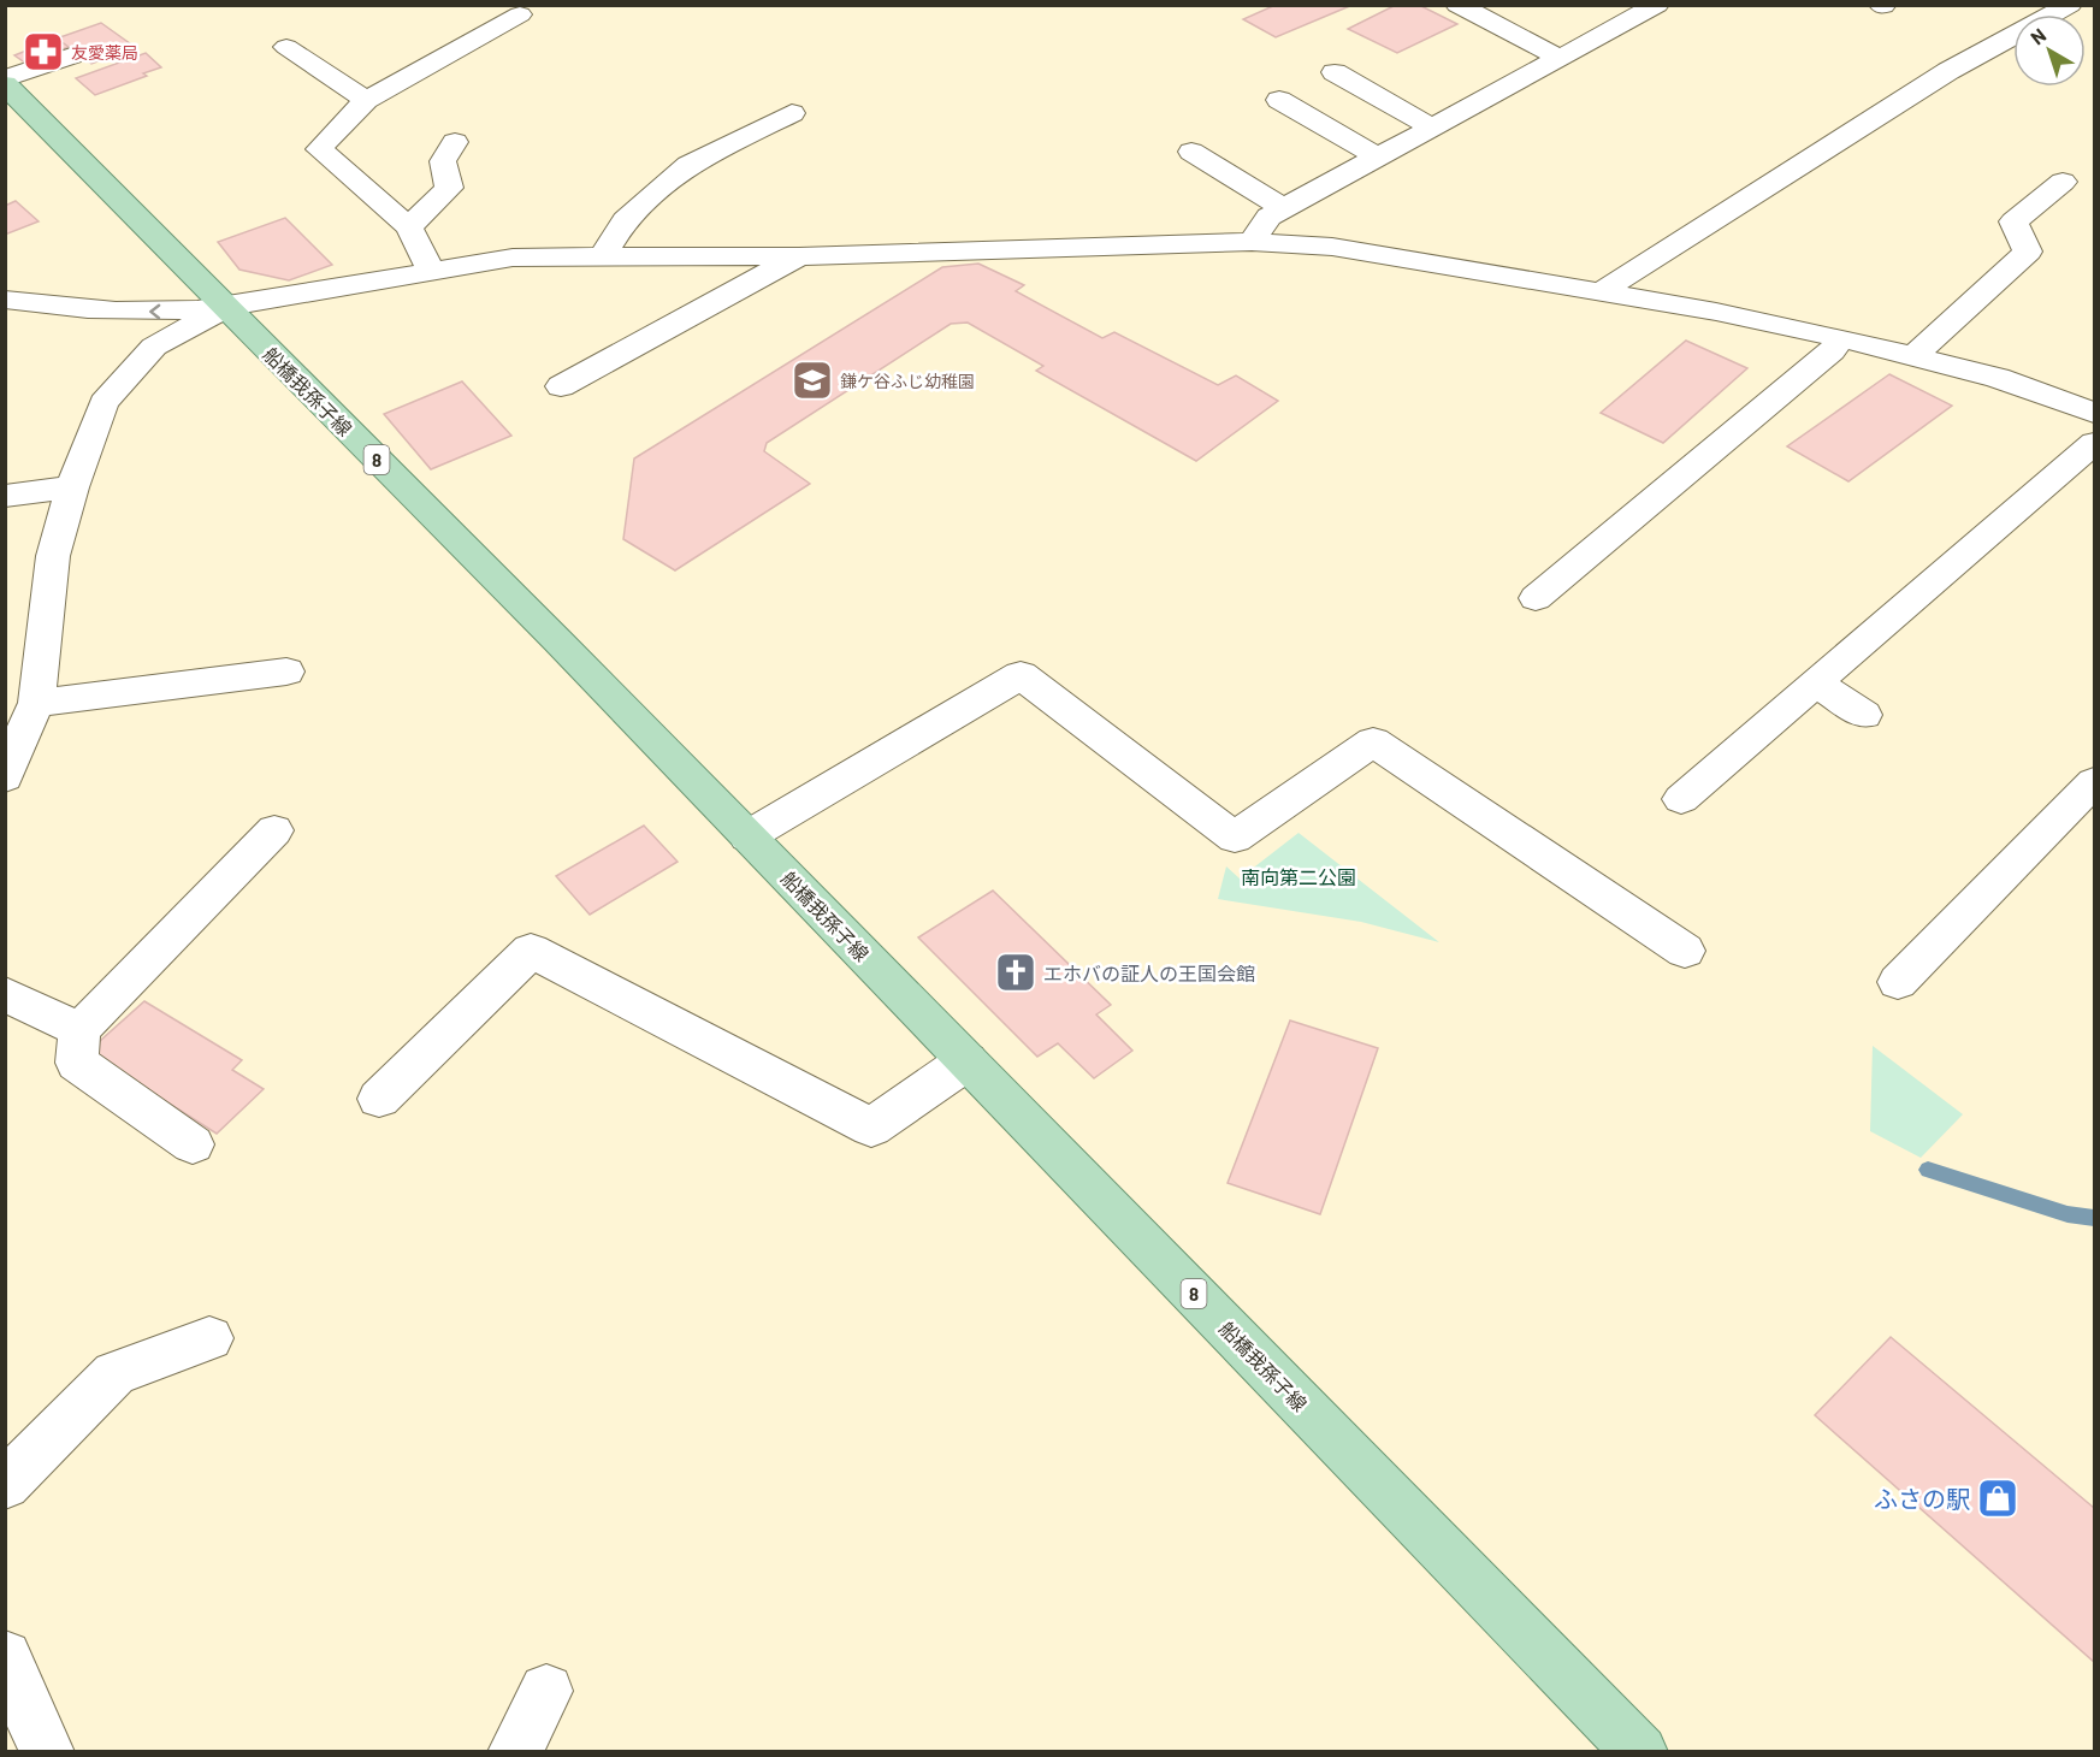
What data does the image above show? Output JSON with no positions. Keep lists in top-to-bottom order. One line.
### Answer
{"streets":{"main road":["船橋我孫子線","8"]},"parks":["南向第二公園"],"places":{"pharmacy":["友愛薬局"],"school or university":["鎌ケ谷ふじ幼稚園"],"church":["エホバの証人の王国会館"],"shop":["ふさの駅"]},"north":"top left"}
